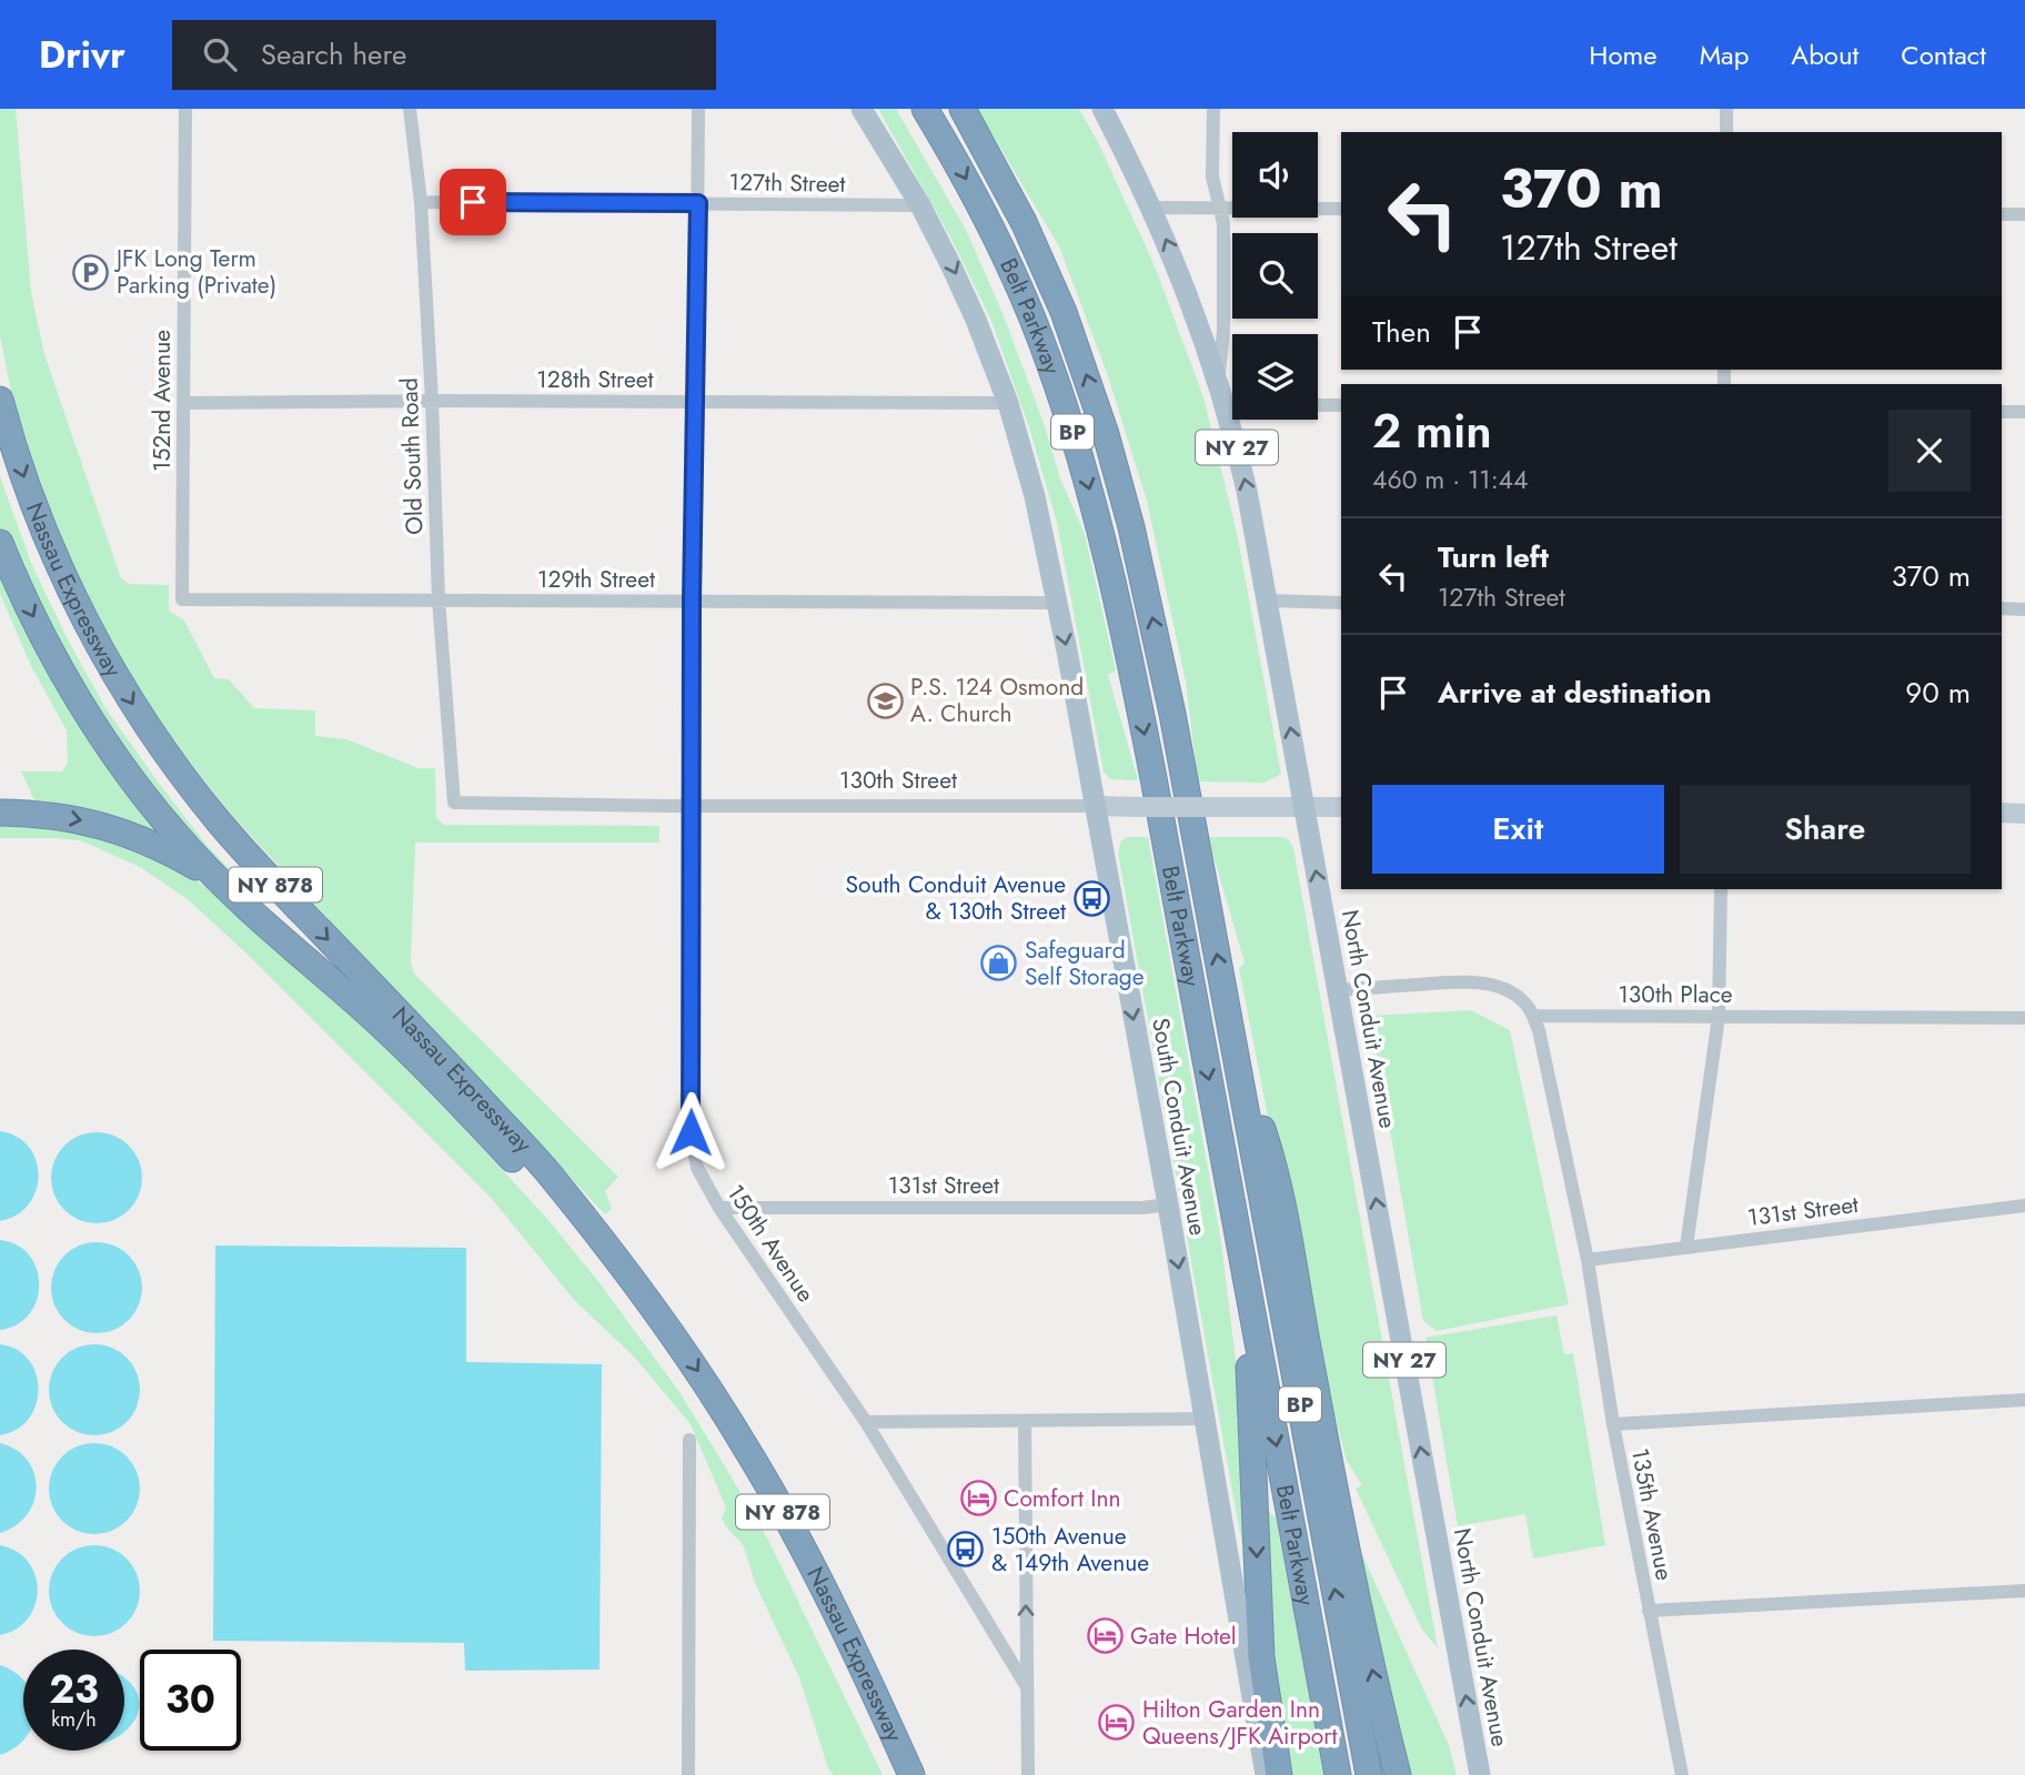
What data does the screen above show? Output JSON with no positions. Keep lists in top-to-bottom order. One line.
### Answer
{"streets":{"highway":["Belt Parkway","BP","Nassau Expressway","NY 878"],"main road":["NY 27","North Conduit Avenue","South Conduit Avenue"],"street":["127th Street","128th Street","152nd Avenue","Old South Road","129th Street","130th Street","130th Place","131st Street","150th Avenue","135th Avenue"]},"crossings":[["127th Street","Old South Road"],["127th Street","South Conduit Avenue"],["127th Street","150th Avenue"],["128th Street","152nd Avenue"],["128th Street","Old South Road"],["128th Street","South Conduit Avenue"],["128th Street","150th Avenue"],["152nd Avenue","129th Street"],["Old South Road","129th Street"],["Old South Road","130th Street"],["129th Street","South Conduit Avenue"],["129th Street","150th Avenue"],["130th Street","North Conduit Avenue"],["130th Street","South Conduit Avenue"],["130th Street","150th Avenue"],["130th Place","135th Avenue"],["South Conduit Avenue","131st Street"],["131st Street","150th Avenue"],["131st Street","135th Avenue"]],"one_way":["North Conduit Avenue","South Conduit Avenue"],"places":{"parking":["JFK Long Term Parking (Private)"],"school or university":["P.S. 124 Osmond A. Church"],"bus stop":["South Conduit Avenue & 130th Street","150th Avenue & 149th Avenue"],"shop":["Safeguard Self Storage"],"hotel":["Comfort Inn","Gate Hotel","Hilton Garden Inn Queens/JFK Airport"]},"page":{"header":"Drivr","search":"Search here","nav":["Home","Map","About","Contact"],"turn":["370 m","127th Street"],"then":"Then","heading":["2 min","460 m · 11:44"],"list":[{"name":"Turn left","note":"127th Street","value":"370 m"},{"name":"Arrive at destination","value":"90 m"}],"buttons":["Exit","Share"],"speed":"23 km/h","limit":"30"}}
